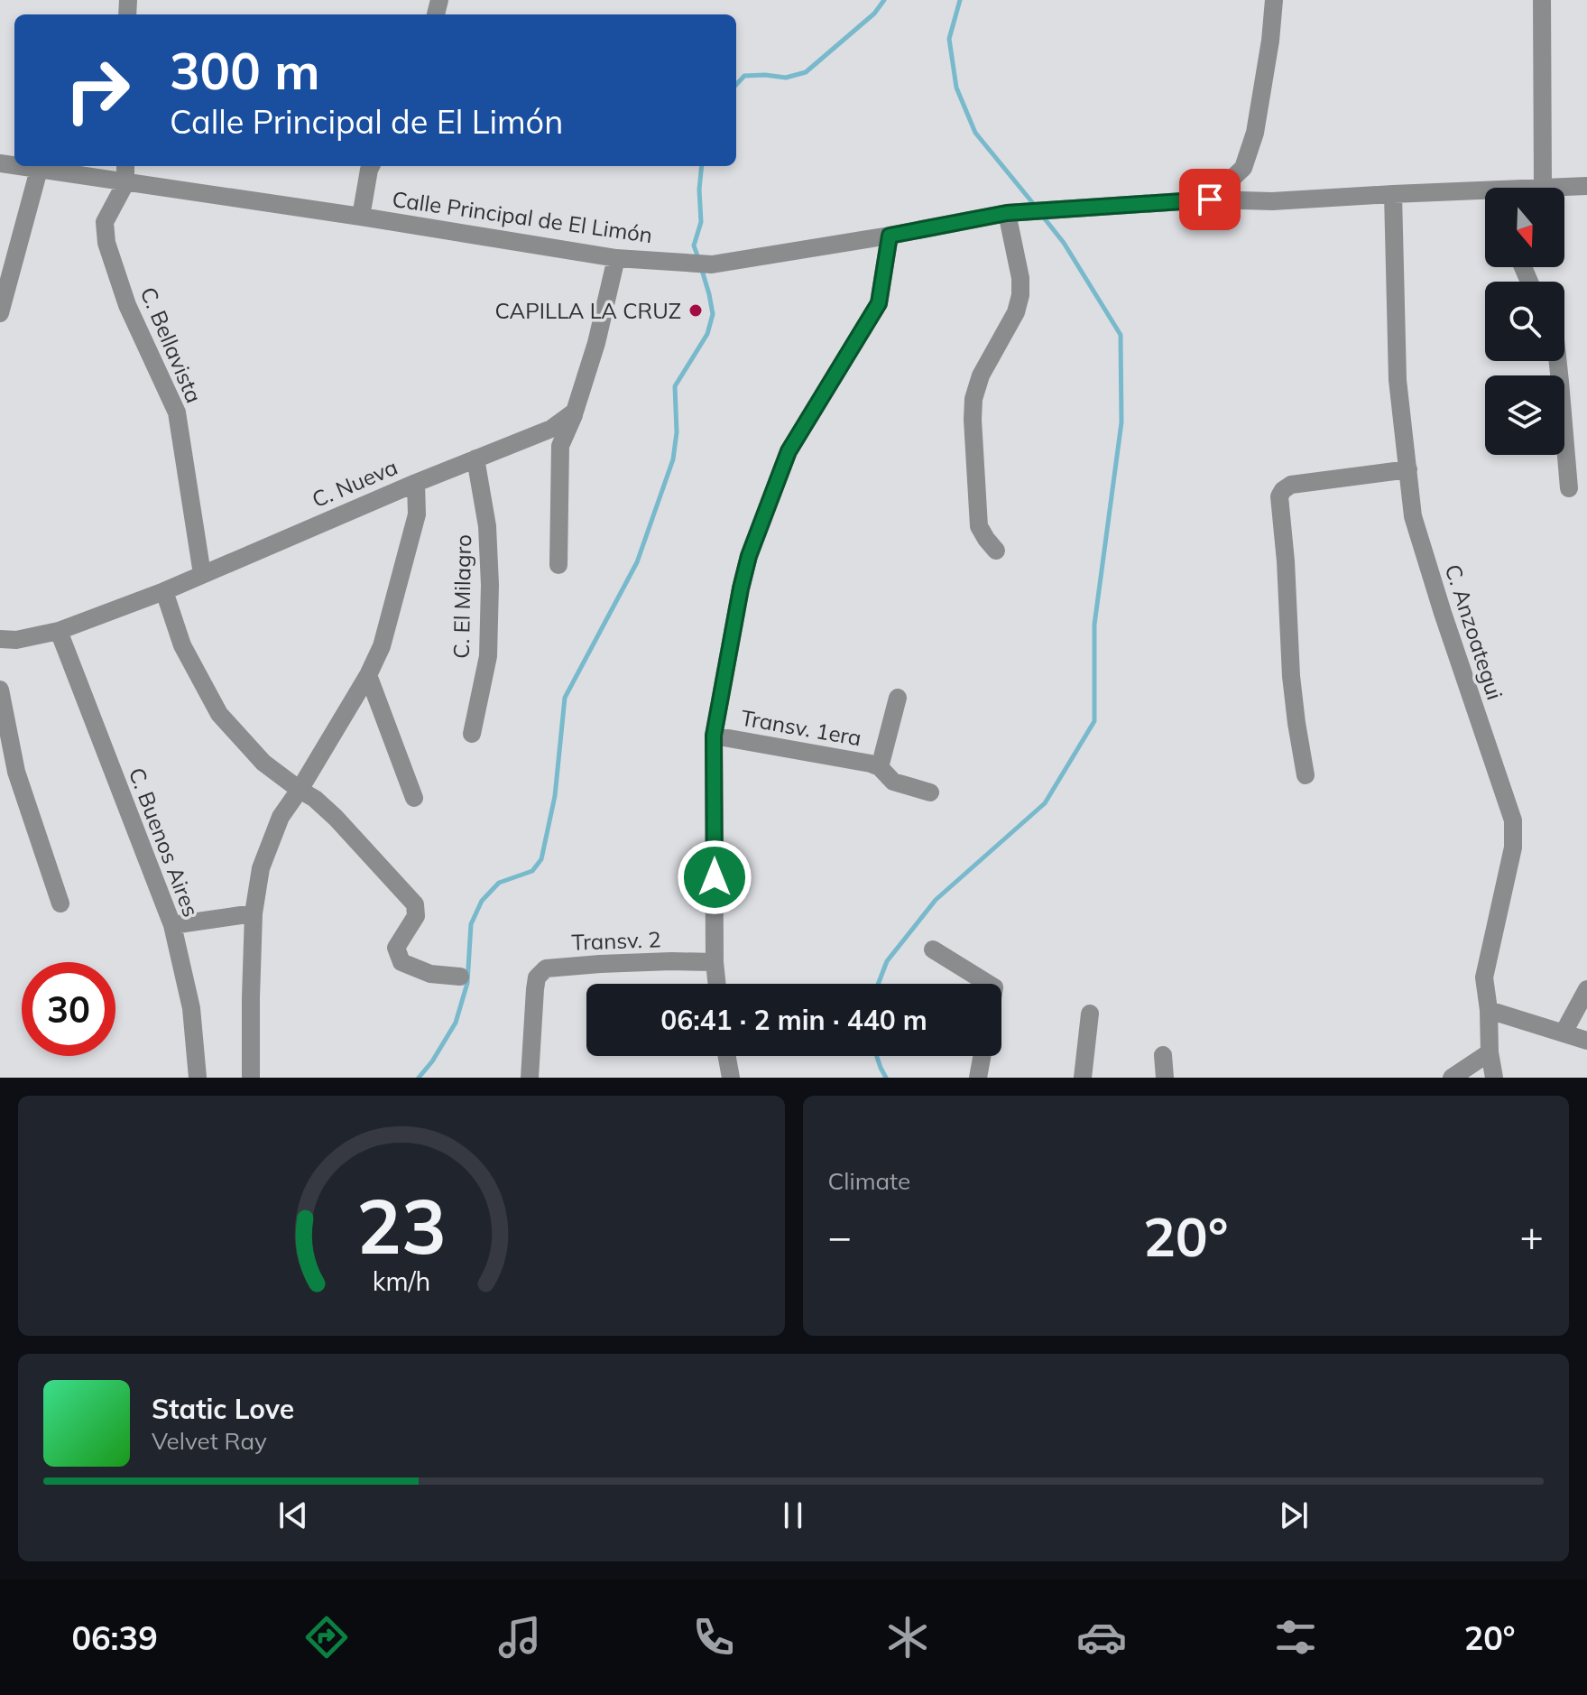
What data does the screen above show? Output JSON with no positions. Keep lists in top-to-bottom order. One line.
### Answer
{"streets":{"street":["Calle Principal de El Limón","C. Bellavista","C. Nueva","C. El Milagro","C. Anzoategui","Transv. 1era","C. Buenos Aires","Transv. 2"]},"crossings":[["Calle Principal de El Limón","C. Bellavista"],["Calle Principal de El Limón","C. Anzoategui"],["C. Bellavista","C. Nueva"],["C. Nueva","C. El Milagro"],["C. Nueva","C. Buenos Aires"]],"places":["CAPILLA LA CRUZ"],"north":"bottom","page":{"turn":["300 m","Calle Principal de El Limón"],"limit":"30","trip":"06:41 · 2 min · 440 m","tile":"Climate","heat":["−","20°","+"],"song":["Static Love","Velvet Ray"],"tabs":["06:39","20°"],"gauge":["23","km/h"]}}
